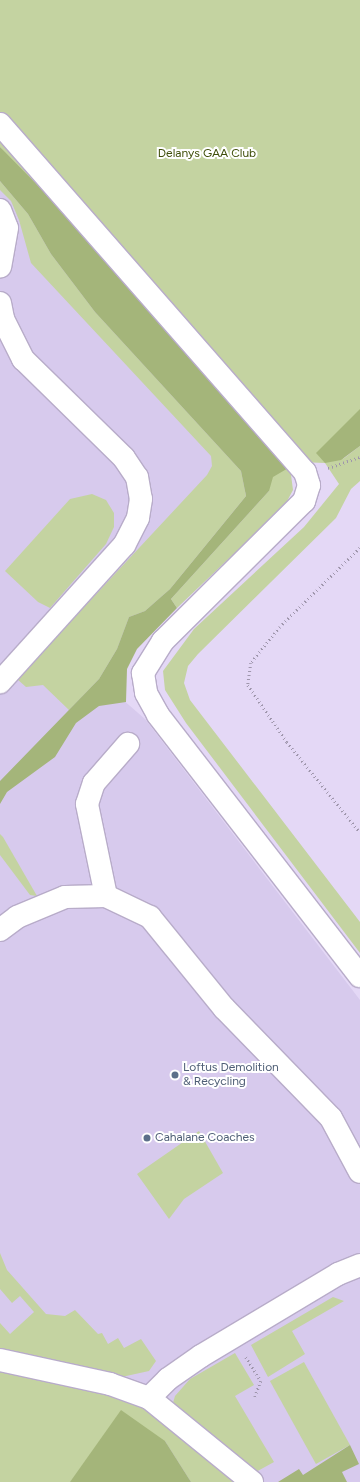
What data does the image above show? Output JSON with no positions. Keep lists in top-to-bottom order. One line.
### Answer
{"parks":["Delanys GAA Club"],"places":["Loftus Demolition & Recycling","Cahalane Coaches"]}
